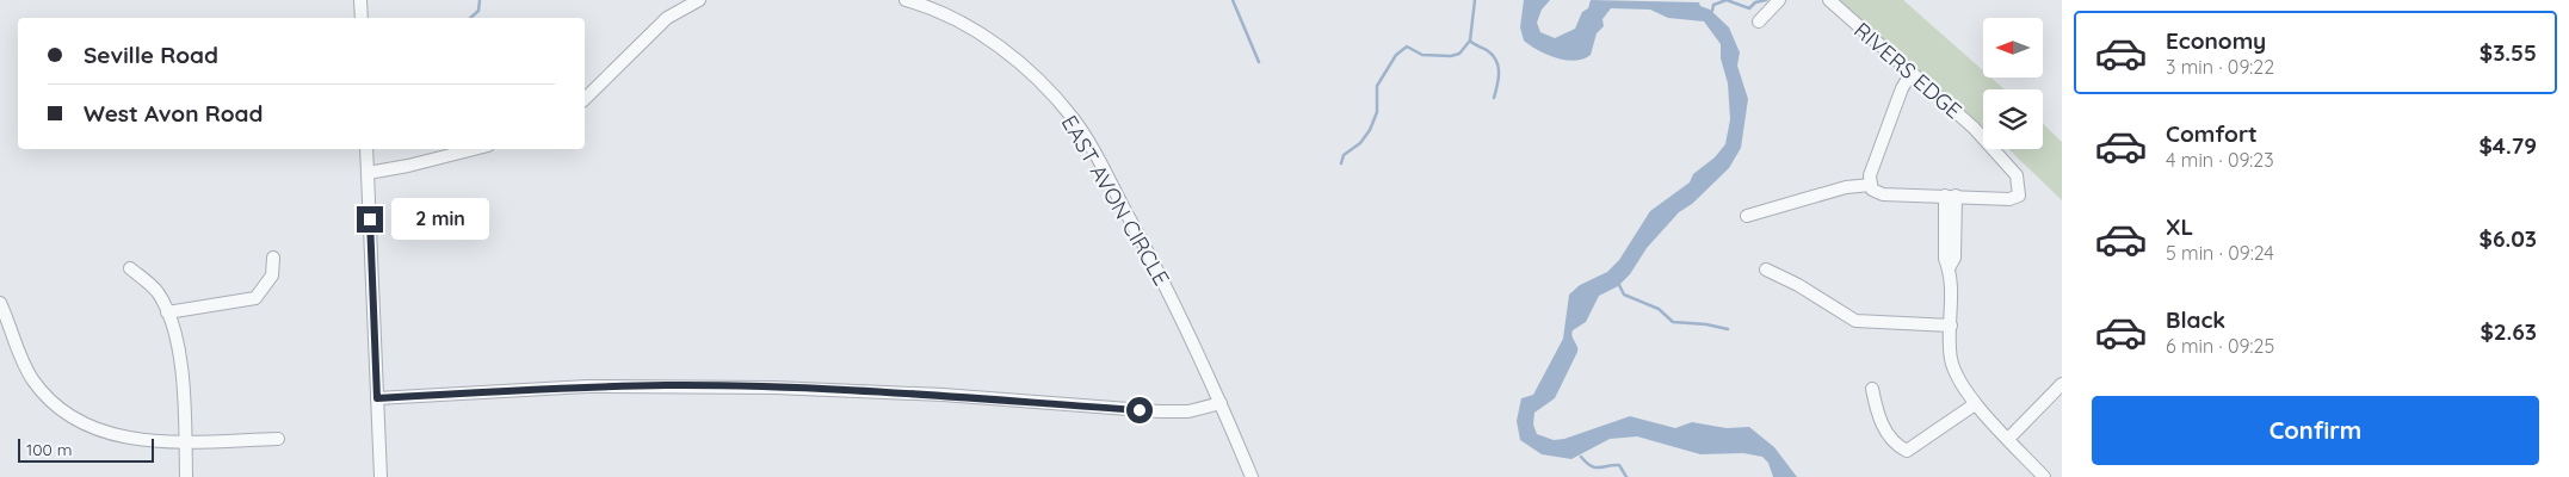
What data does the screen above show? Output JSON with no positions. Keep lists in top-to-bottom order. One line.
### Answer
{"streets":{"street":["RIVERS EDGE","EAST AVON CIRCLE"]},"scale_bar":"100 m","north":"left","page":{"list":[{"name":"Economy","note":"3 min · 09:22","value":"$3.55"},{"name":"Comfort","note":"4 min · 09:23","value":"$4.79"},{"name":"XL","note":"5 min · 09:24","value":"$6.03"},{"name":"Black","note":"6 min · 09:25","value":"$2.63"}],"banner":["Seville Road","West Avon Road"],"bubble":"2 min","buttons":"Confirm","scale":"100 m"}}
